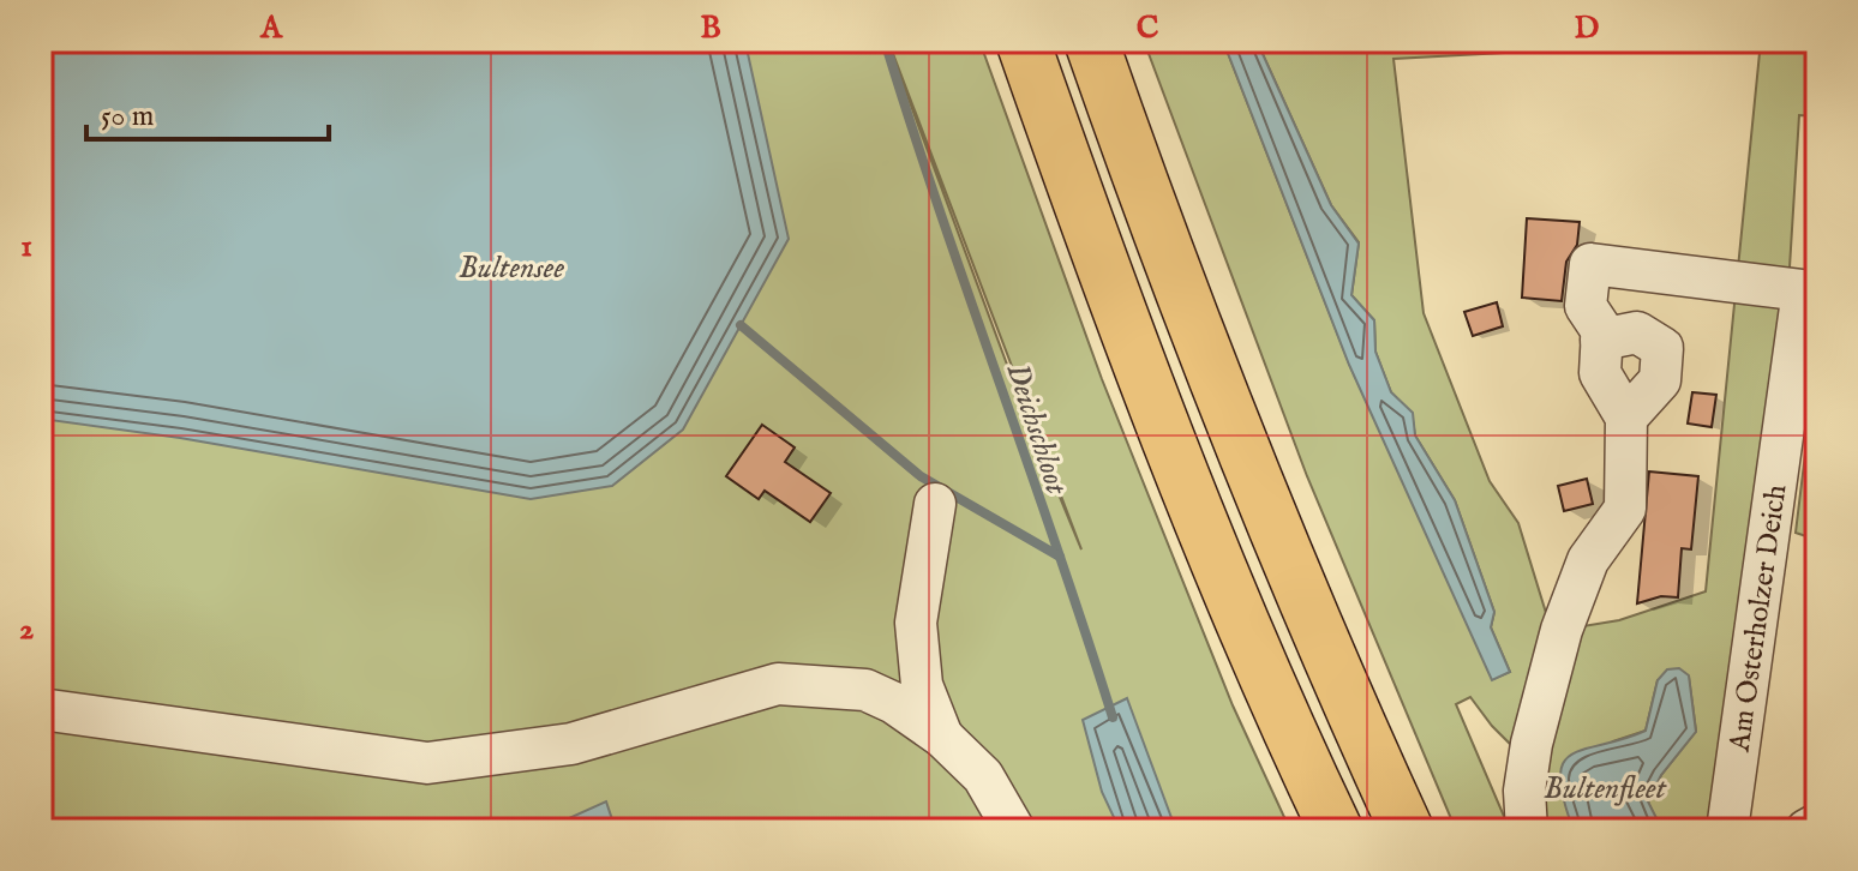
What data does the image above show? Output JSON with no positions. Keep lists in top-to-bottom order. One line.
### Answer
{"streets":{"lane":["Am Osterholzer Deich"]},"water":["Bultensee","Deichschloot","Bultenfleet"],"scale_bar":"50 m","grid":{"columns":["A","B","C","D"],"rows":["1","2"]}}
